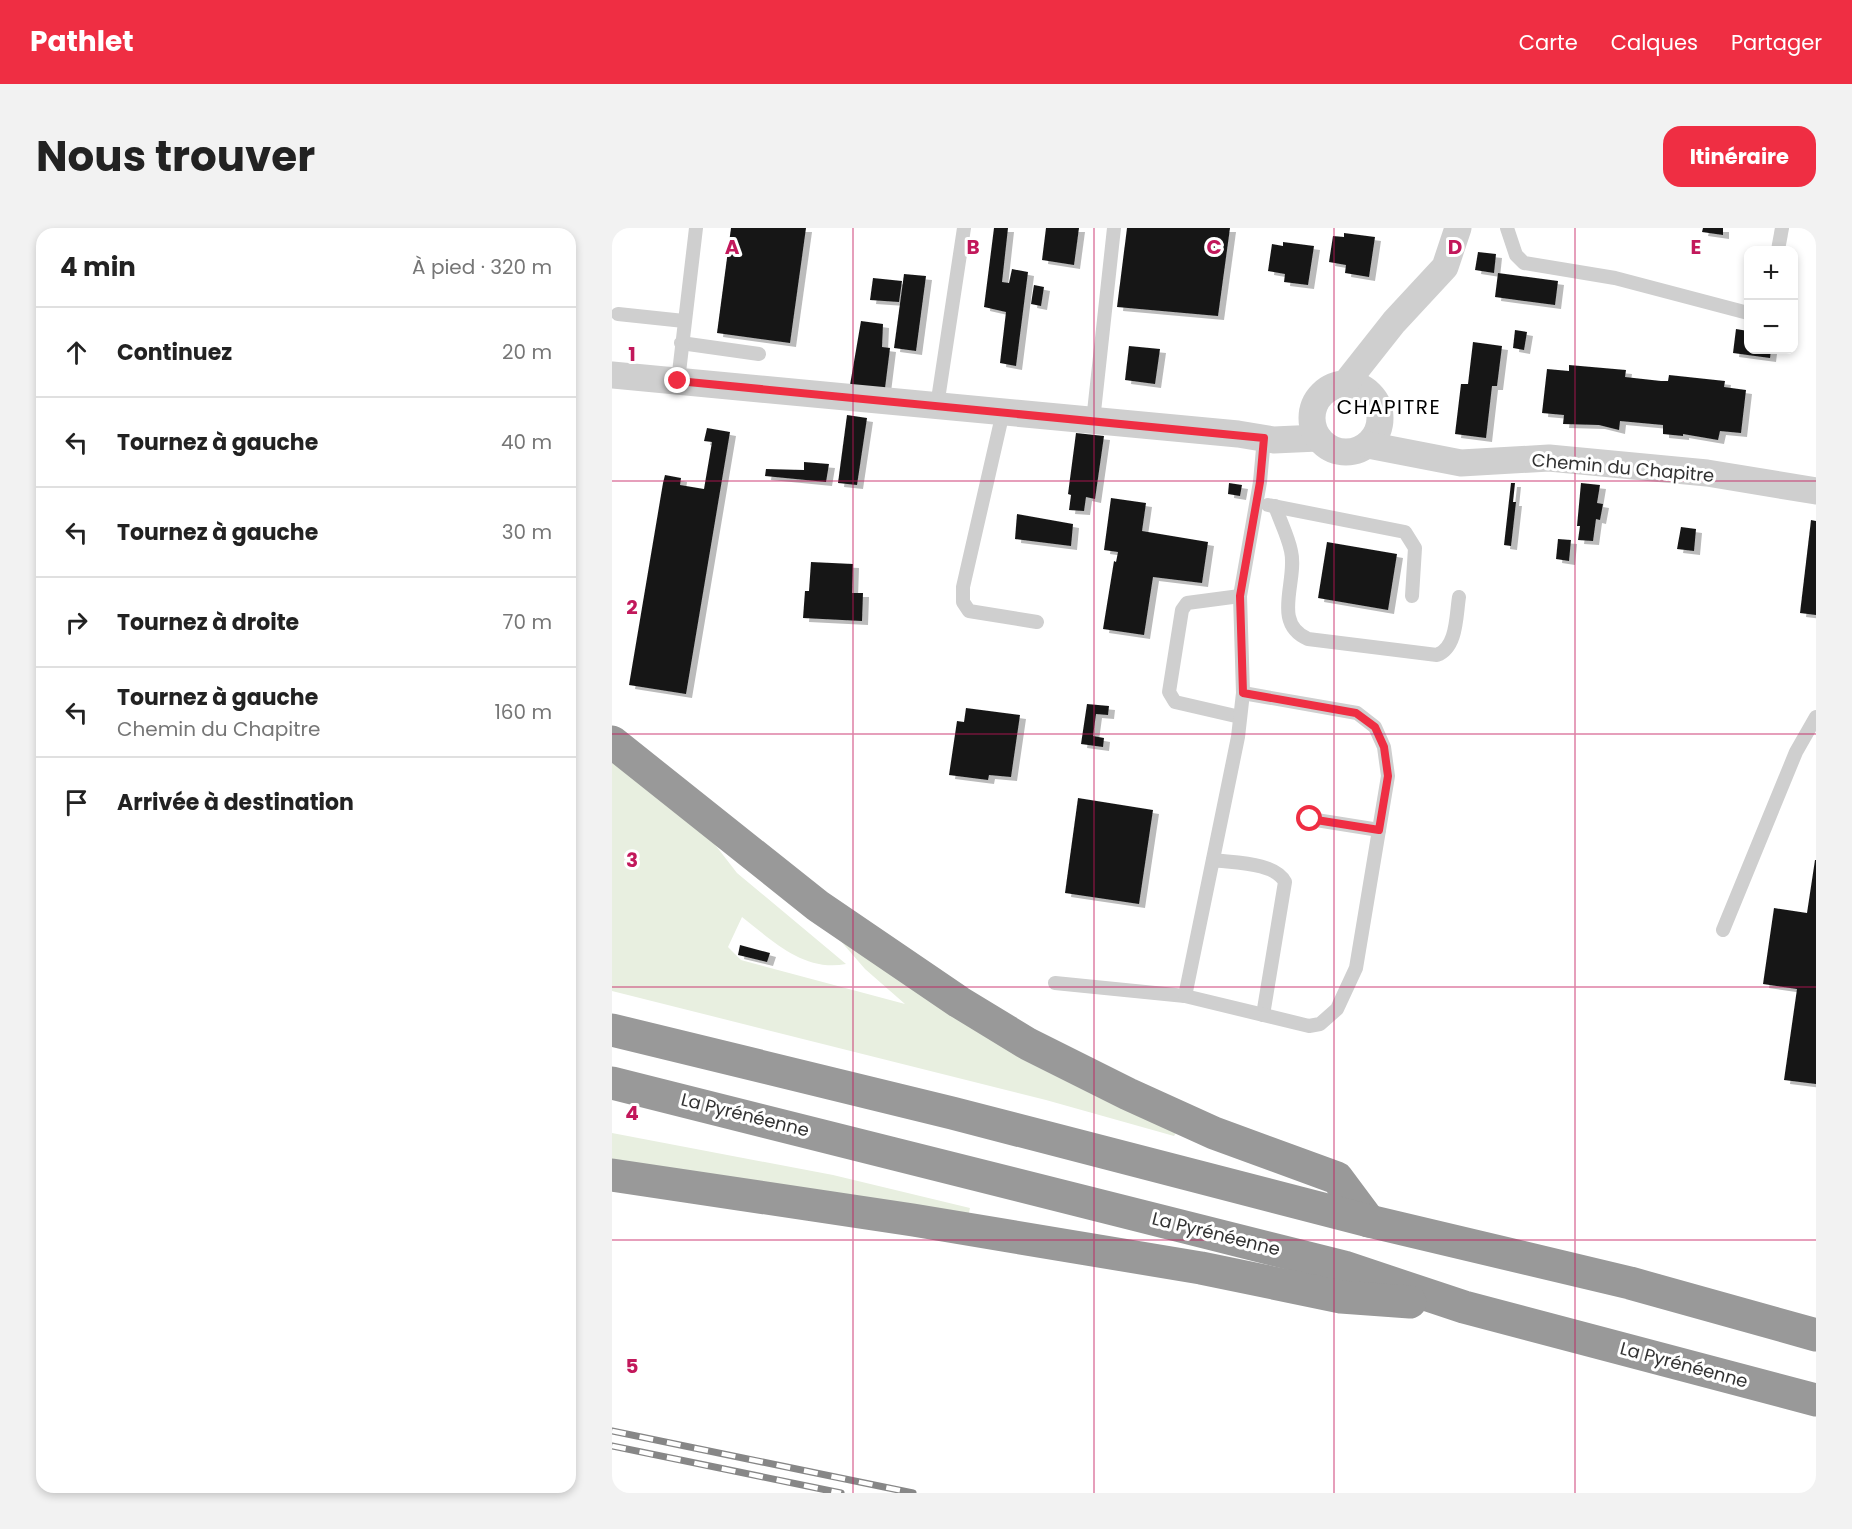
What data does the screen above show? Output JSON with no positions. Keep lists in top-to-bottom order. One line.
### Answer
{"streets":{"highway":["La Pyrénéenne"],"street":["Chemin du Chapitre"]},"districts":["CHAPITRE"],"page":{"header":"Pathlet","nav":["Carte","Calques","Partager"],"title":"Nous trouver","buttons":"Itinéraire","heading":["4 min","À pied · 320 m"],"map_buttons":["+","−"],"list":[["Continuez","20 m"],["Tournez à gauche","40 m"],["Tournez à gauche","30 m"],["Tournez à droite","70 m"],["Tournez à gauche","Chemin du Chapitre","160 m"],"Arrivée à destination"]},"grid":{"columns":["A","B","C","D","E"],"rows":["1","2","3","4","5"]}}
